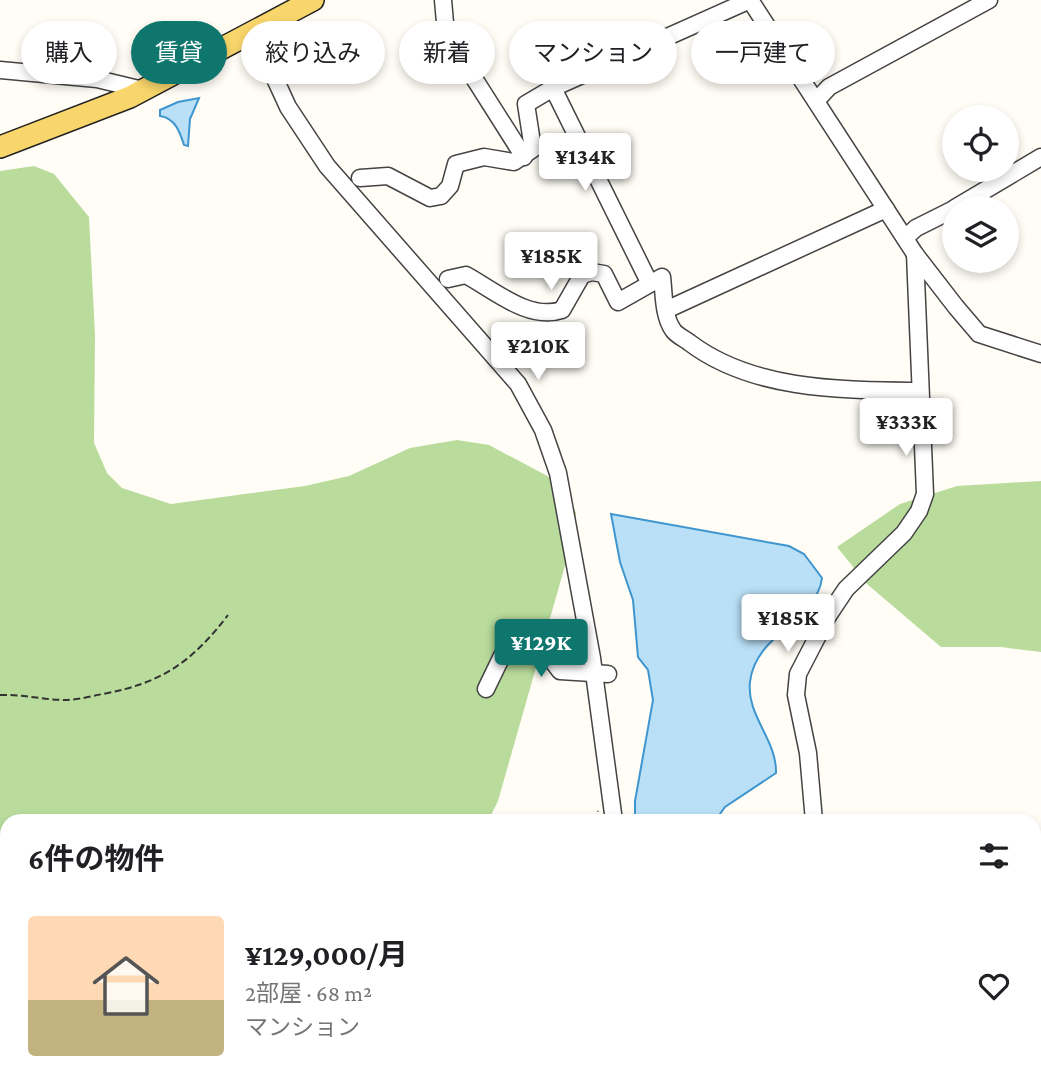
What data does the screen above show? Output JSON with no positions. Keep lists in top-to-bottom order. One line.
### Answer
{"page":{"chip":["購入","賃貸","絞り込み","新着","マンション","一戸建て"],"price":["¥134K","¥185K","¥210K","¥333K","¥185K","¥129K"],"heading":"6件の物件","list":[{"name":"¥129,000/月","note":"2部屋 · 68 m² · マンション"}]}}
